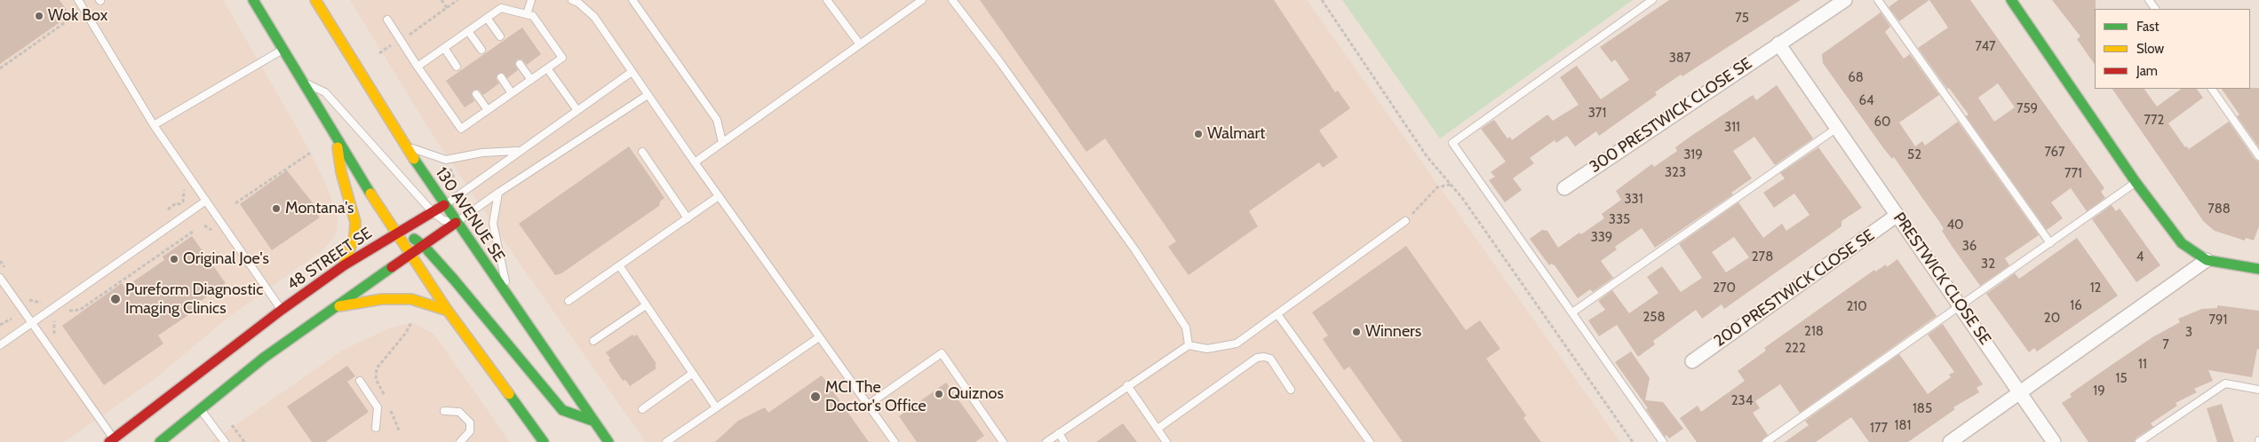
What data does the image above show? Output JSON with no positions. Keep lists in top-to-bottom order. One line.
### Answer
{"streets":{"main road":["130 AVENUE SE","48 STREET SE"],"street":["300 PRESTWICK CLOSE SE","PRESTWICK CLOSE SE","200 PRESTWICK CLOSE SE"]},"crossings":[["300 PRESTWICK CLOSE SE","PRESTWICK CLOSE SE"],["130 AVENUE SE","48 STREET SE"],["PRESTWICK CLOSE SE","200 PRESTWICK CLOSE SE"]],"places":["Wok Box","Walmart","Montana's","Original Joe's","Pureform Diagnostic Imaging Clinics","Winners","Quiznos","MCI The Doctor's Office"],"house_numbers":["75","747","387","68","64","759","371","772","60","311","767","319","52","323","771","331","788","335","40","339","36","278","4","32","270","12","16","210","258","20","791","218","3","7","222","11","15","19","234","185","181","177"],"legend":["Fast","Slow","Jam"]}
